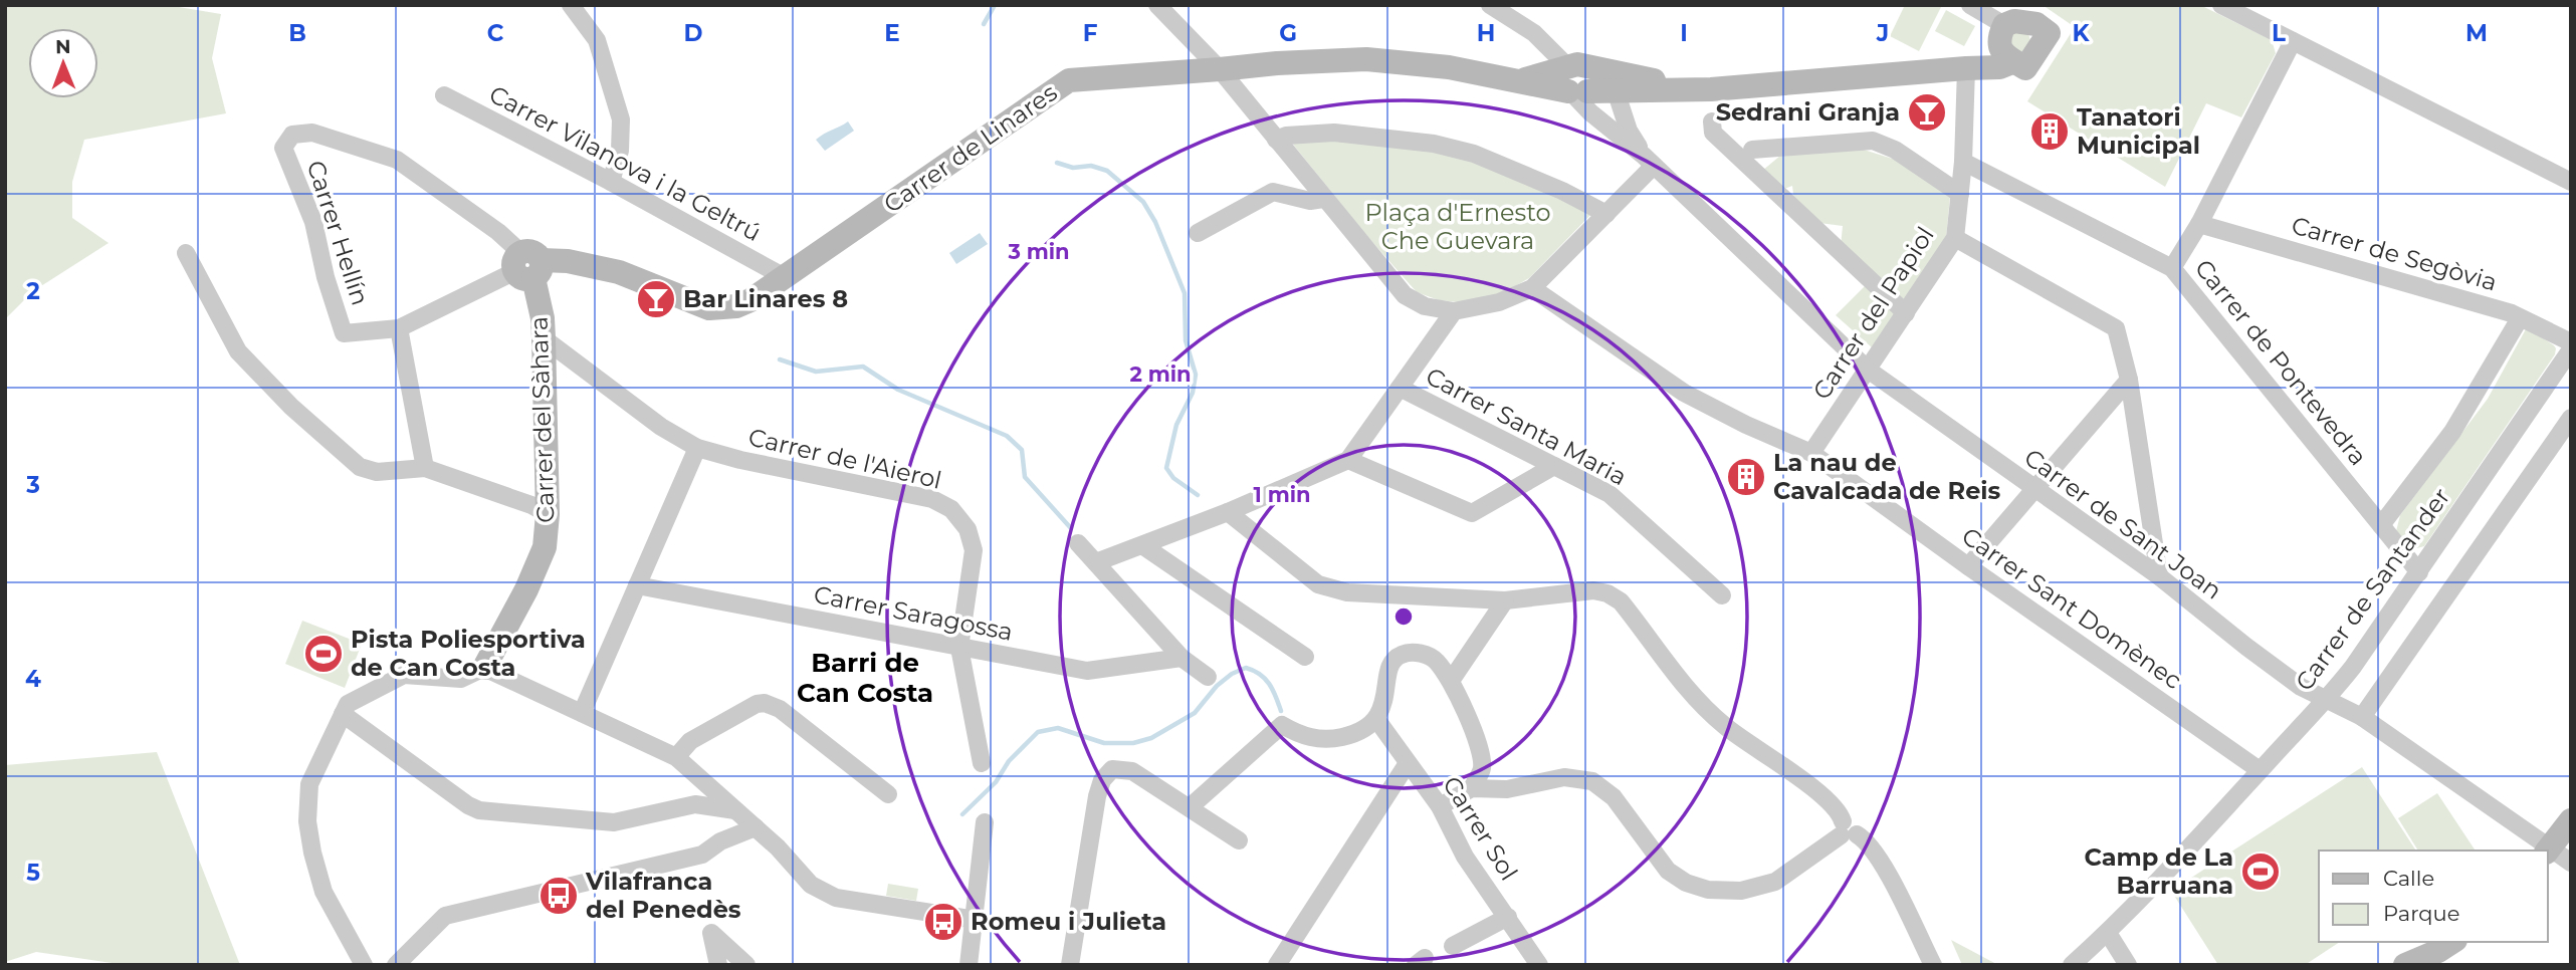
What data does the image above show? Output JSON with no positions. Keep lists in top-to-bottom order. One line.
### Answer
{"streets":{"street":["Carrer de Linares","Carrer Vilanova i la Geltrú","Carrer Hellín","Carrer de Segòvia","Carrer del Papiol","Carrer de Pontevedra","Carrer del Sàhara","Carrer Santa Maria","Carrer de l'Aierol","Carrer de Sant Joan","Carrer de Santander","Carrer Sant Domènec","Carrer Saragossa","Carrer Sol"]},"crossings":[["Carrer de Linares","Carrer Vilanova i la Geltrú"],["Carrer de Linares","Carrer Hellín"],["Carrer de Linares","Carrer del Papiol"],["Carrer de Linares","Carrer del Sàhara"],["Carrer de Linares","Carrer de Sant Joan"],["Carrer Hellín","Carrer del Sàhara"],["Carrer de Segòvia","Carrer de Santander"],["Carrer del Papiol","Carrer de Pontevedra"],["Carrer del Papiol","Carrer de Sant Joan"],["Carrer del Papiol","Carrer Sant Domènec"],["Carrer de Pontevedra","Carrer de Santander"],["Carrer del Sàhara","Carrer de l'Aierol"],["Carrer de l'Aierol","Carrer Saragossa"],["Carrer de Sant Joan","Carrer de Santander"],["Carrer de Santander","Carrer Sant Domènec"]],"districts":["Barri de Can Costa"],"parks":["Plaça d'Ernesto Che Guevara"],"places":{"bar":["Sedrani Granja","Bar Linares 8"],"building":["Tanatori Municipal","La nau de Cavalcada de Reis"],"sports":["Pista Poliesportiva de Can Costa","Camp de La Barruana"],"bus stop":["Vilafranca del Penedès","Romeu i Julieta"]},"legend":["Calle","Parque"],"north":"top","grid":{"columns":["B","C","D","E","F","G","H","I","J","K","L","M"],"rows":["2","3","4","5"]},"rings":["3 min","2 min","1 min"]}
